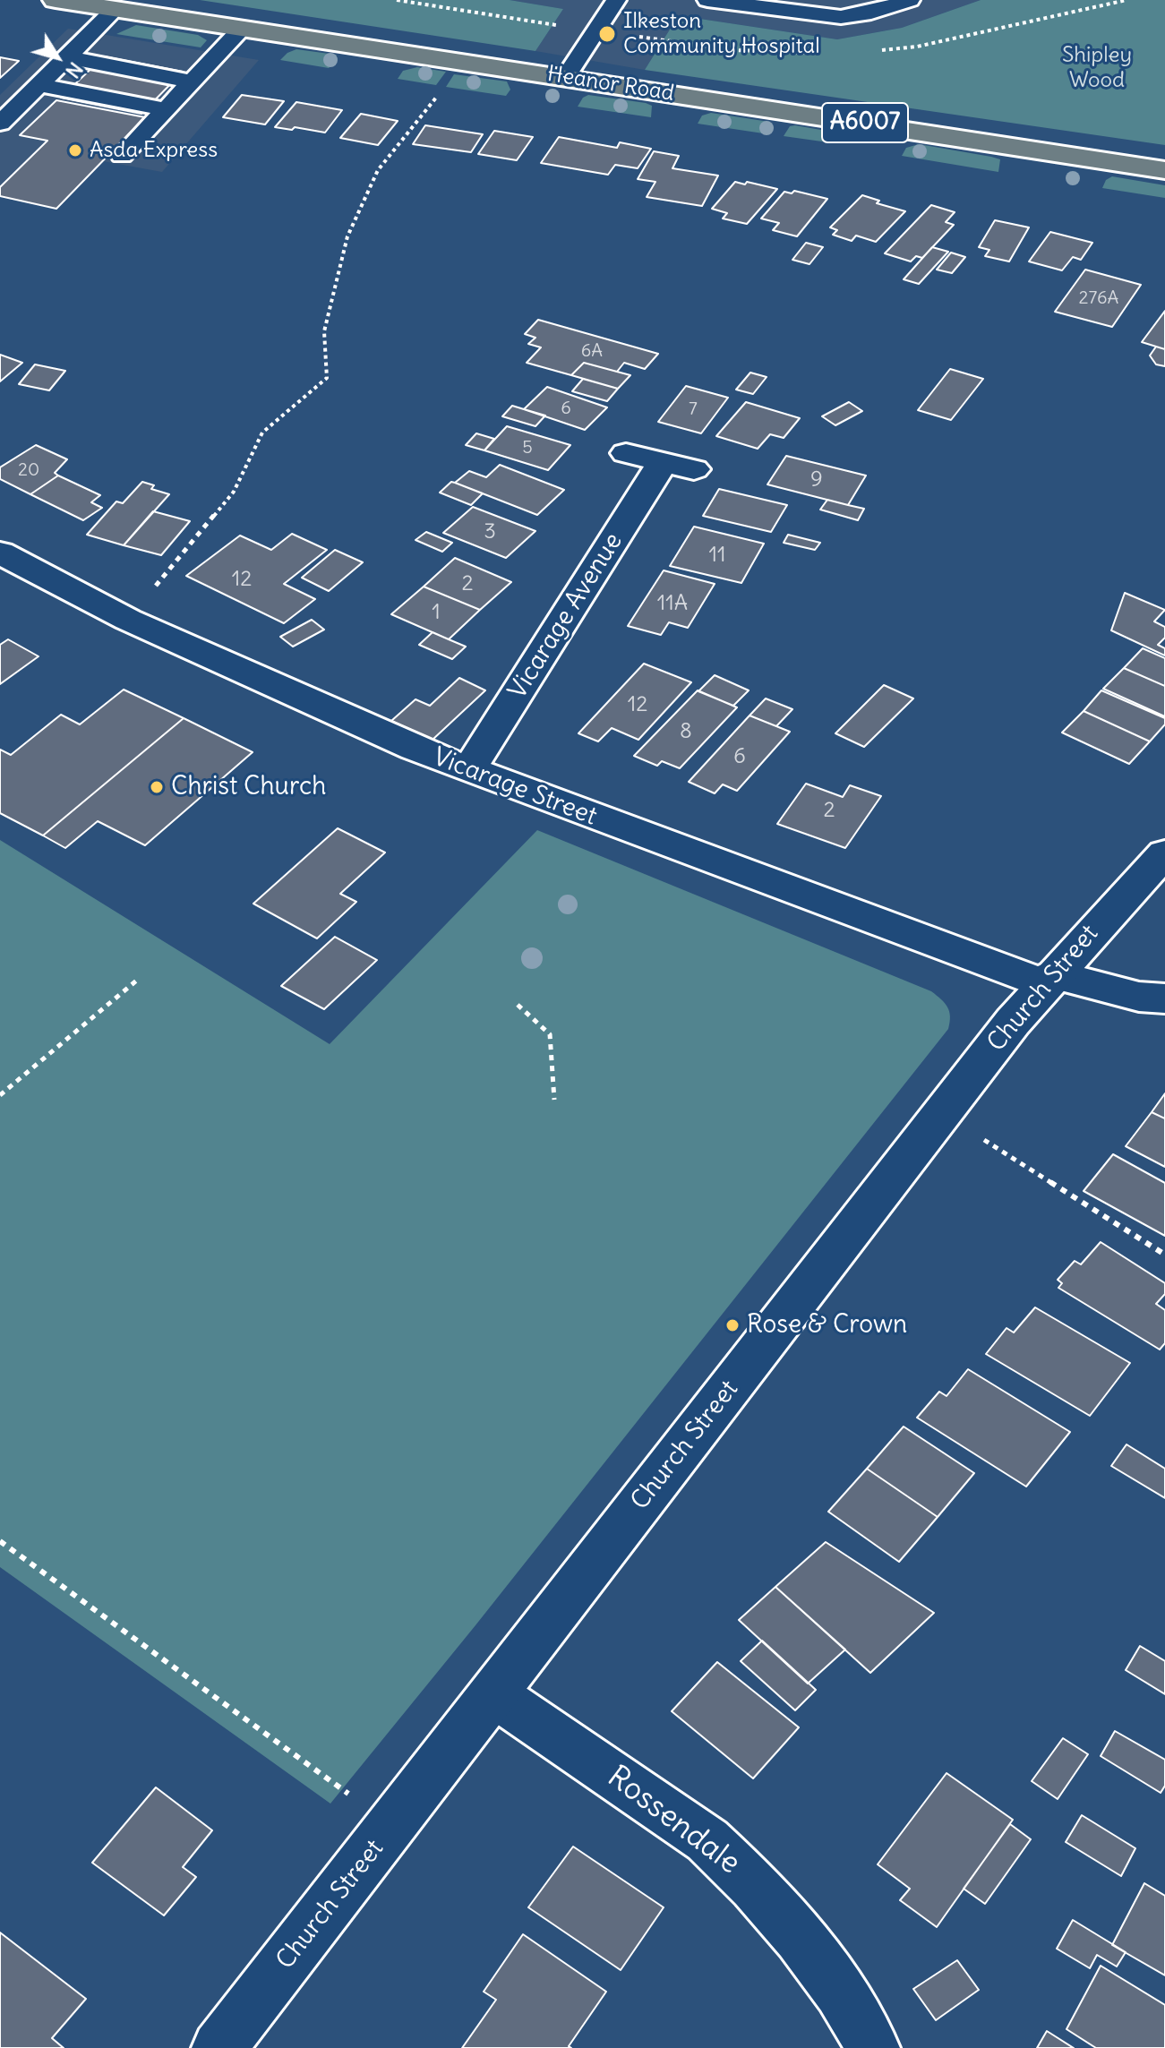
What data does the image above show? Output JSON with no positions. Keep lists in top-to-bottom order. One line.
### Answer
{"streets":{"main road":["Heanor Road","A6007"],"street":["Vicarage Avenue","Vicarage Street","Church Street","Rossendale"]},"crossings":[["Vicarage Avenue","Vicarage Street"],["Vicarage Street","Church Street"],["Church Street","Rossendale"]],"parks":["Shipley Wood"],"places":["Ilkeston Community Hospital","Asda Express","Christ Church","Rose & Crown"],"house_numbers":["276A","6A","6","7","5","20","9","3","11","12","2","11A","1","12","8","6","2"],"north":"bottom right"}
